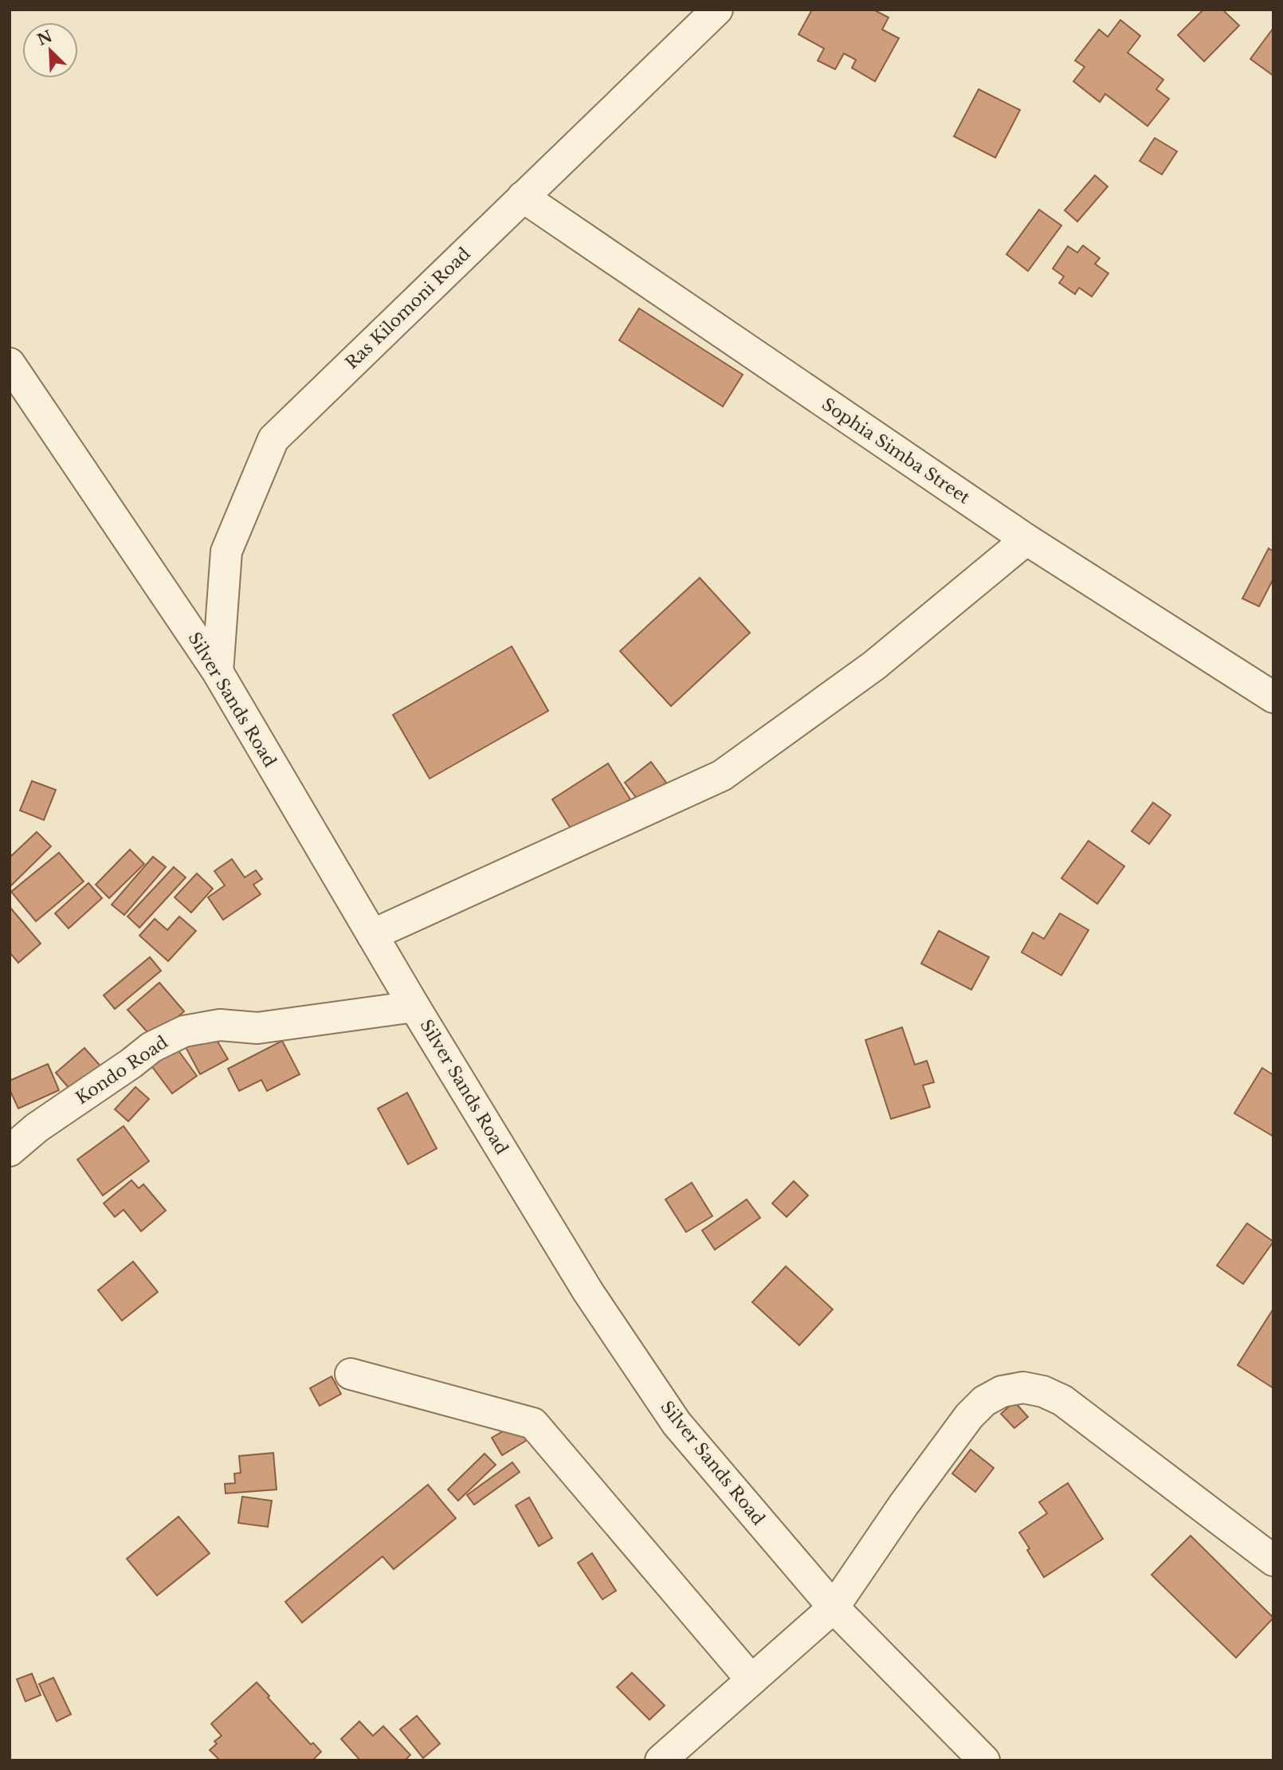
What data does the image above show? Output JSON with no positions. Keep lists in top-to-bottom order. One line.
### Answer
{"streets":{"street":["Ras Kilomoni Road","Sophia Simba Street","Silver Sands Road","Kondo Road"]},"crossings":[["Ras Kilomoni Road","Sophia Simba Street"],["Ras Kilomoni Road","Silver Sands Road"],["Silver Sands Road","Kondo Road"]],"north":"top left"}
